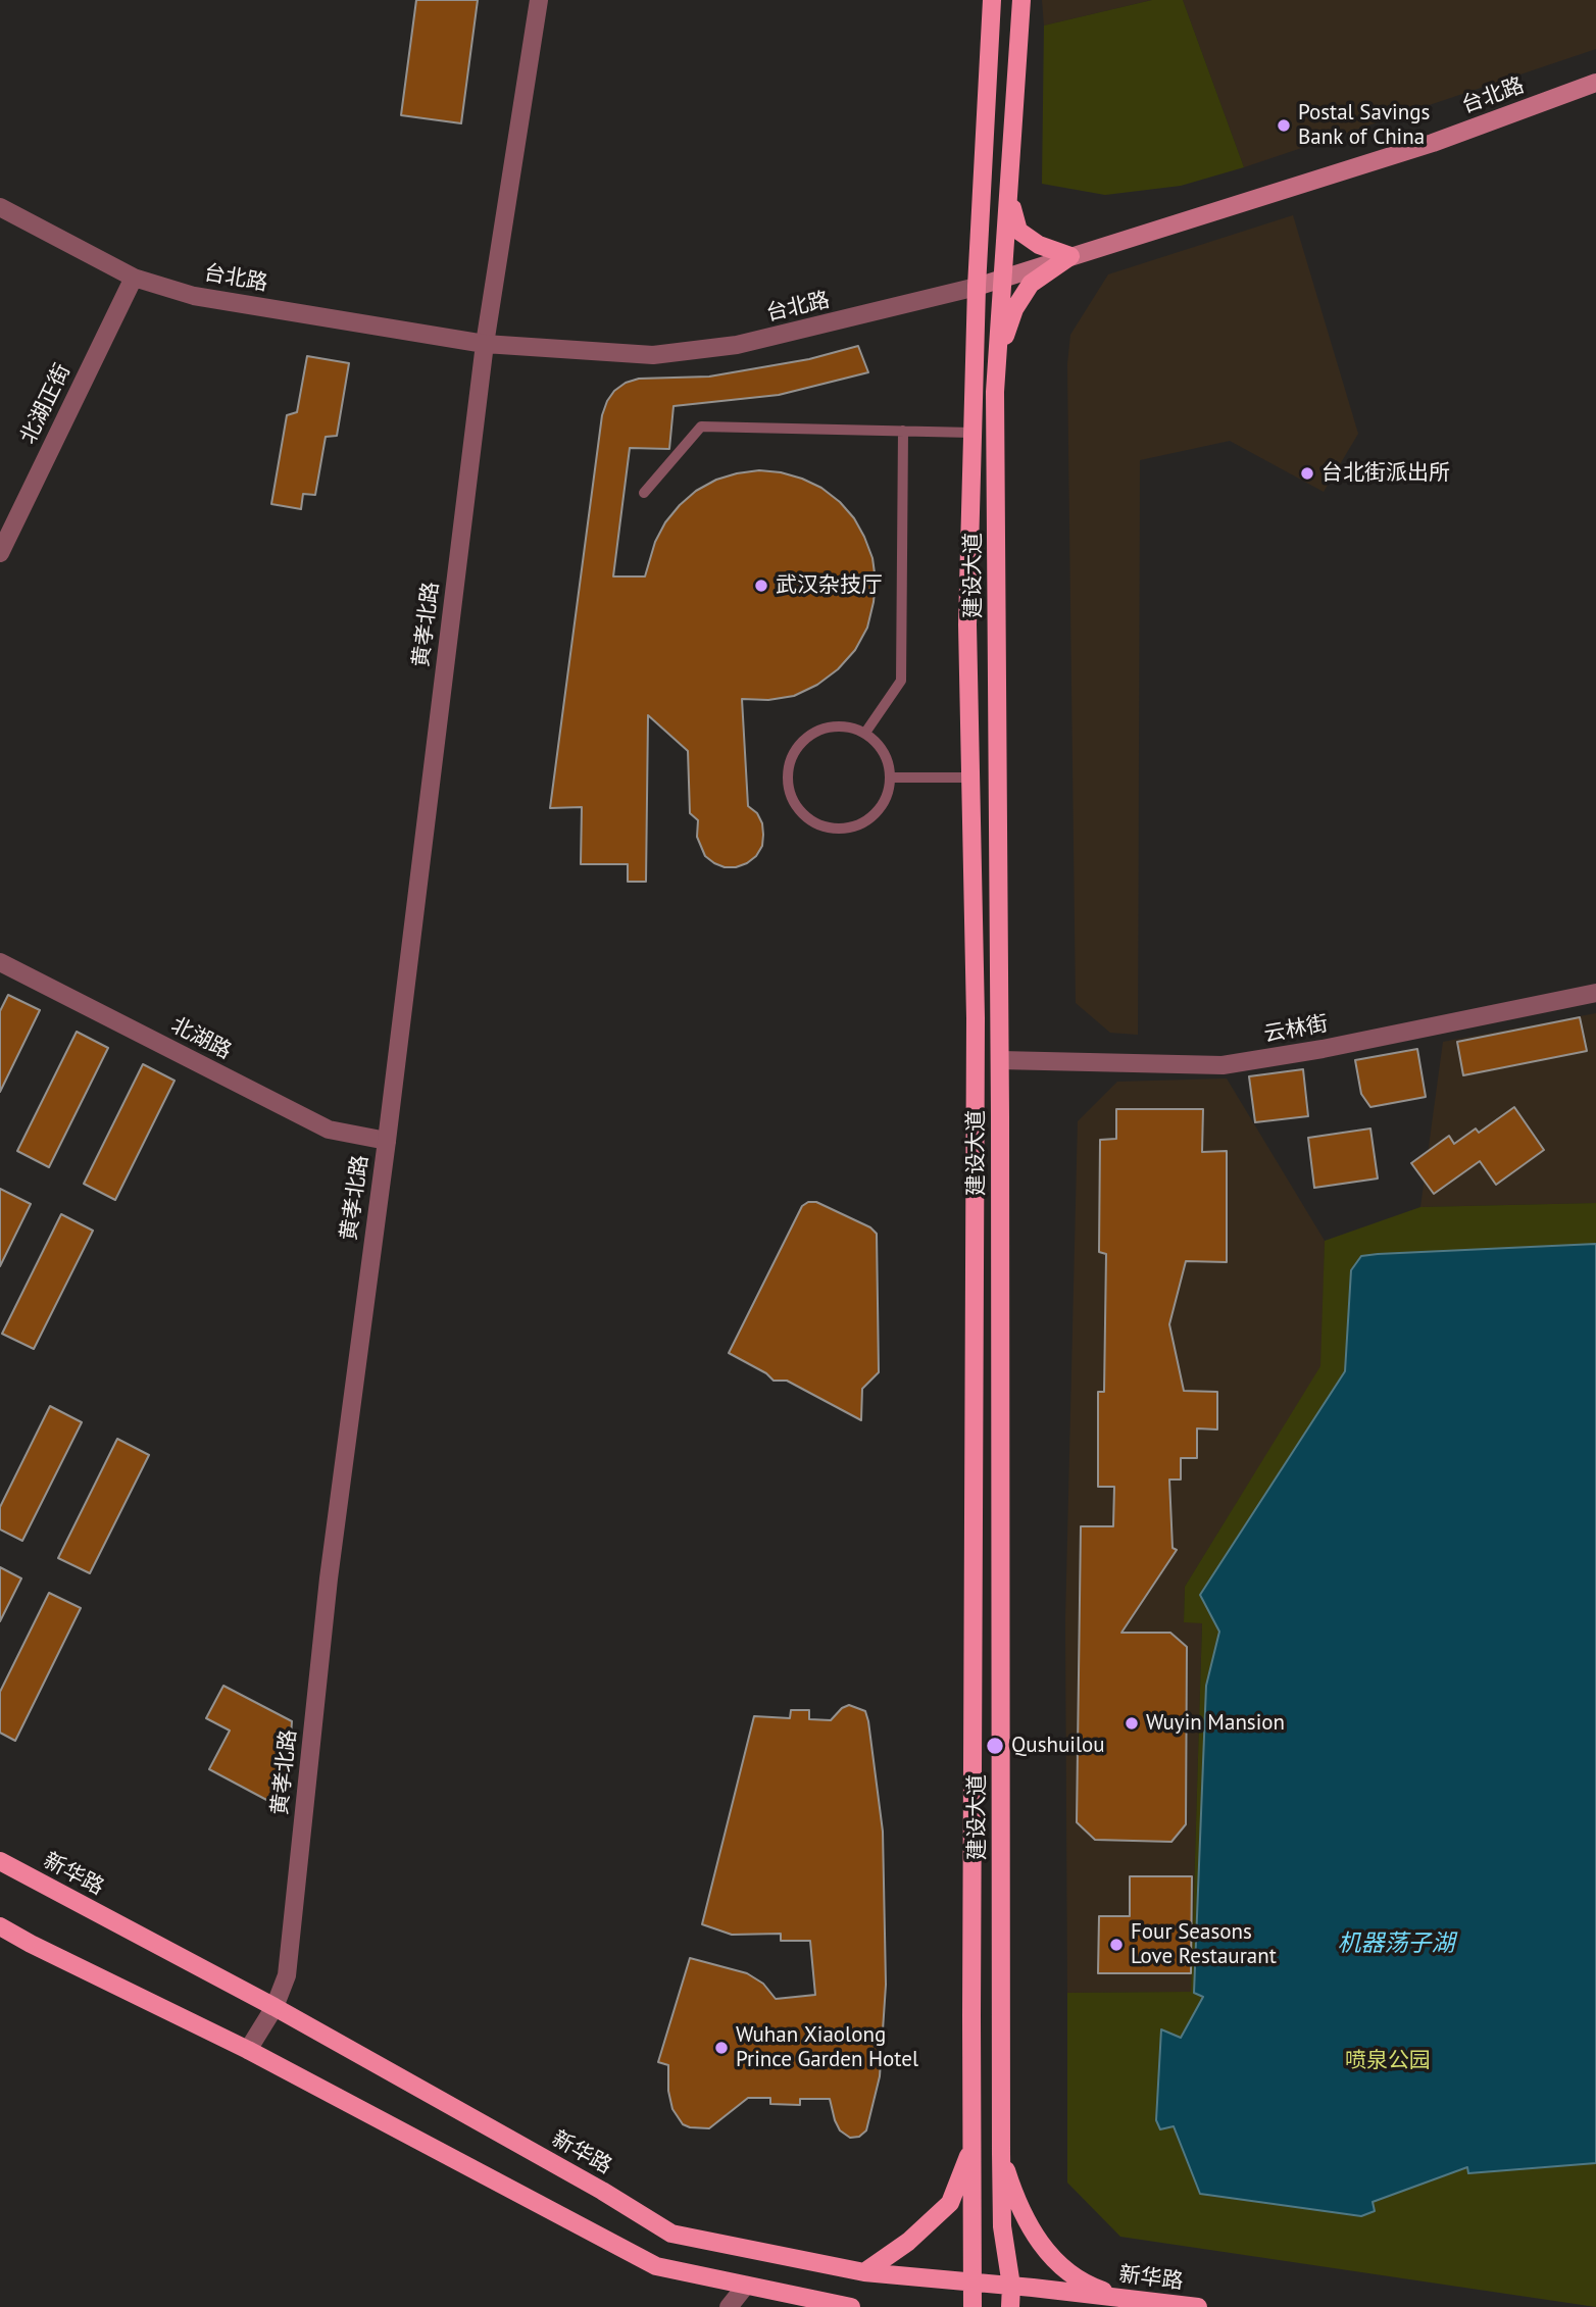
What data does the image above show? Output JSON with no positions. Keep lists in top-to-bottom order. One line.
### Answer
{"streets":{"main road":["台北路","建设大道","新华路"],"street":["北湖正街","黄孝北路","云林街","北湖路"]},"crossings":[["台北路","北湖正街"],["台北路","建设大道"],["台北路","黄孝北路"],["建设大道","云林街"],["建设大道","新华路"],["黄孝北路","北湖路"],["黄孝北路","新华路"]],"water":["机器荡子湖"],"parks":["喷泉公园"],"places":["Postal Savings Bank of China","台北街派出所","武汉杂技厅","Wuyin Mansion","Qushuilou","Four Seasons Love Restaurant","Wuhan Xiaolong Prince Garden Hotel"]}
